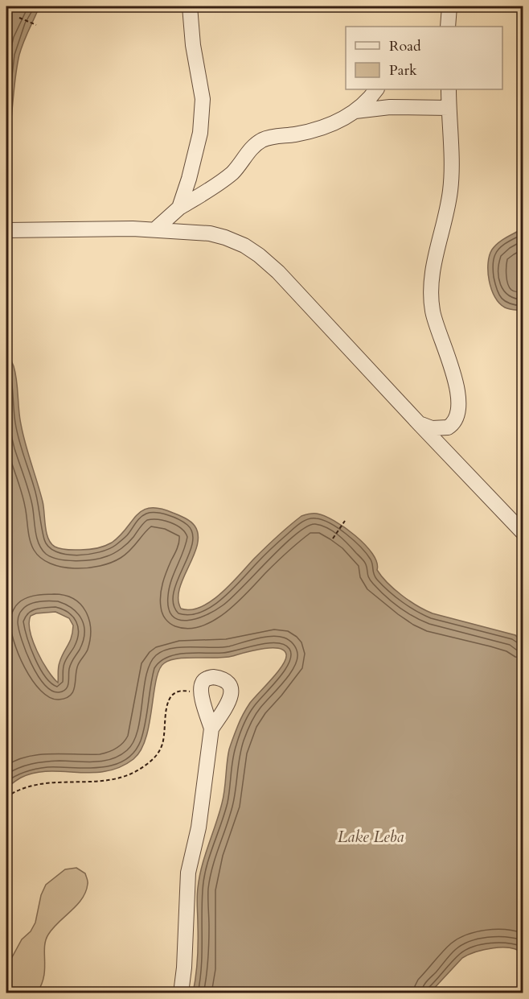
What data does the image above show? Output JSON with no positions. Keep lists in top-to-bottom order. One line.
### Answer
{"water":["Lake Leba"],"legend":["Road","Park"]}
